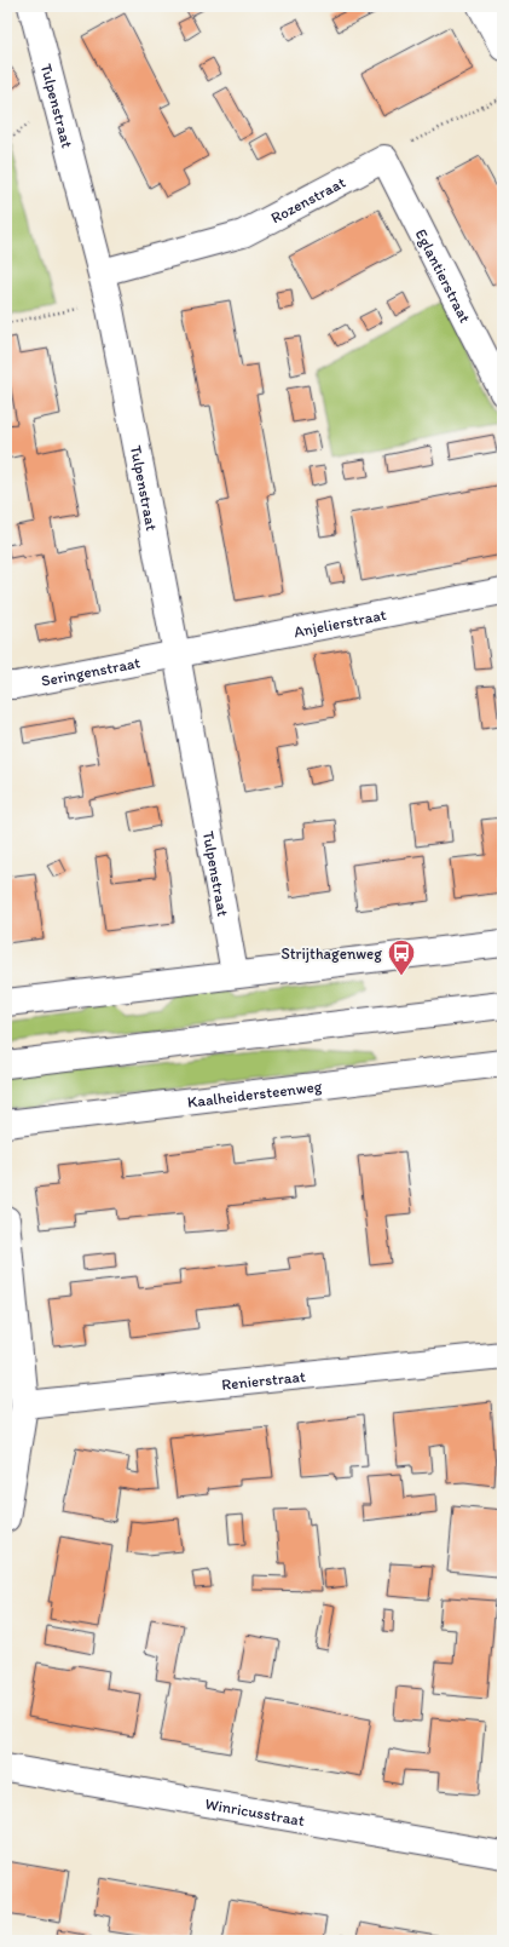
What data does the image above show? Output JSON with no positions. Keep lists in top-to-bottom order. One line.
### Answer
{"streets":{"street":["Tulpenstraat","Rozenstraat","Eglantierstraat","Anjelierstraat","Seringenstraat","Kaalheidersteenweg","Renierstraat","Winricusstraat"]},"crossings":[["Tulpenstraat","Rozenstraat"],["Tulpenstraat","Anjelierstraat"],["Tulpenstraat","Seringenstraat"],["Rozenstraat","Eglantierstraat"],["Anjelierstraat","Seringenstraat"]],"places":{"bus stop":["Strijthagenweg"]}}
